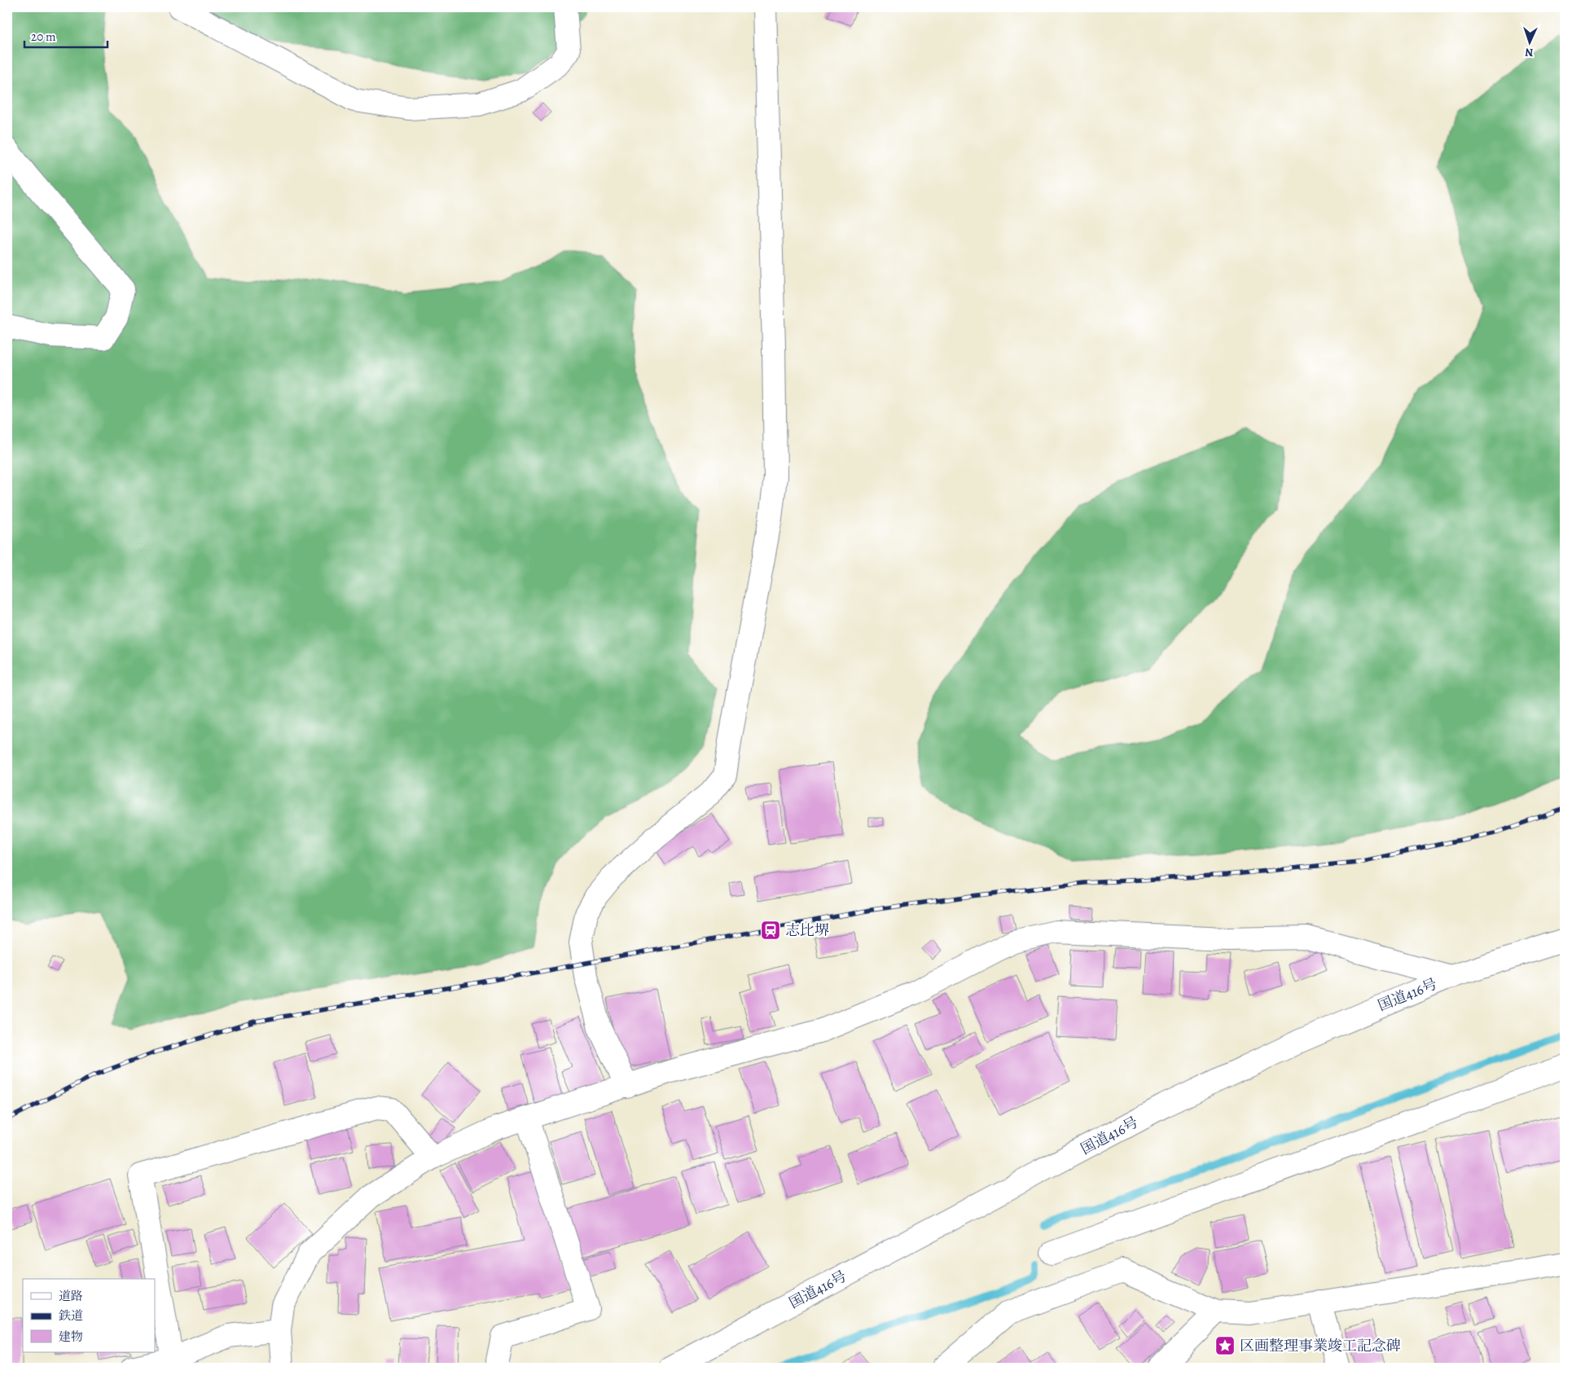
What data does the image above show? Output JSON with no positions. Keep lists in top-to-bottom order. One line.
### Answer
{"streets":{"main road":["国道416号"]},"places":{"station":["志比堺"],"place":["区画整理事業竣工記念碑"]},"legend":["道路","鉄道","建物"],"scale_bar":"20 m","north":"bottom"}
